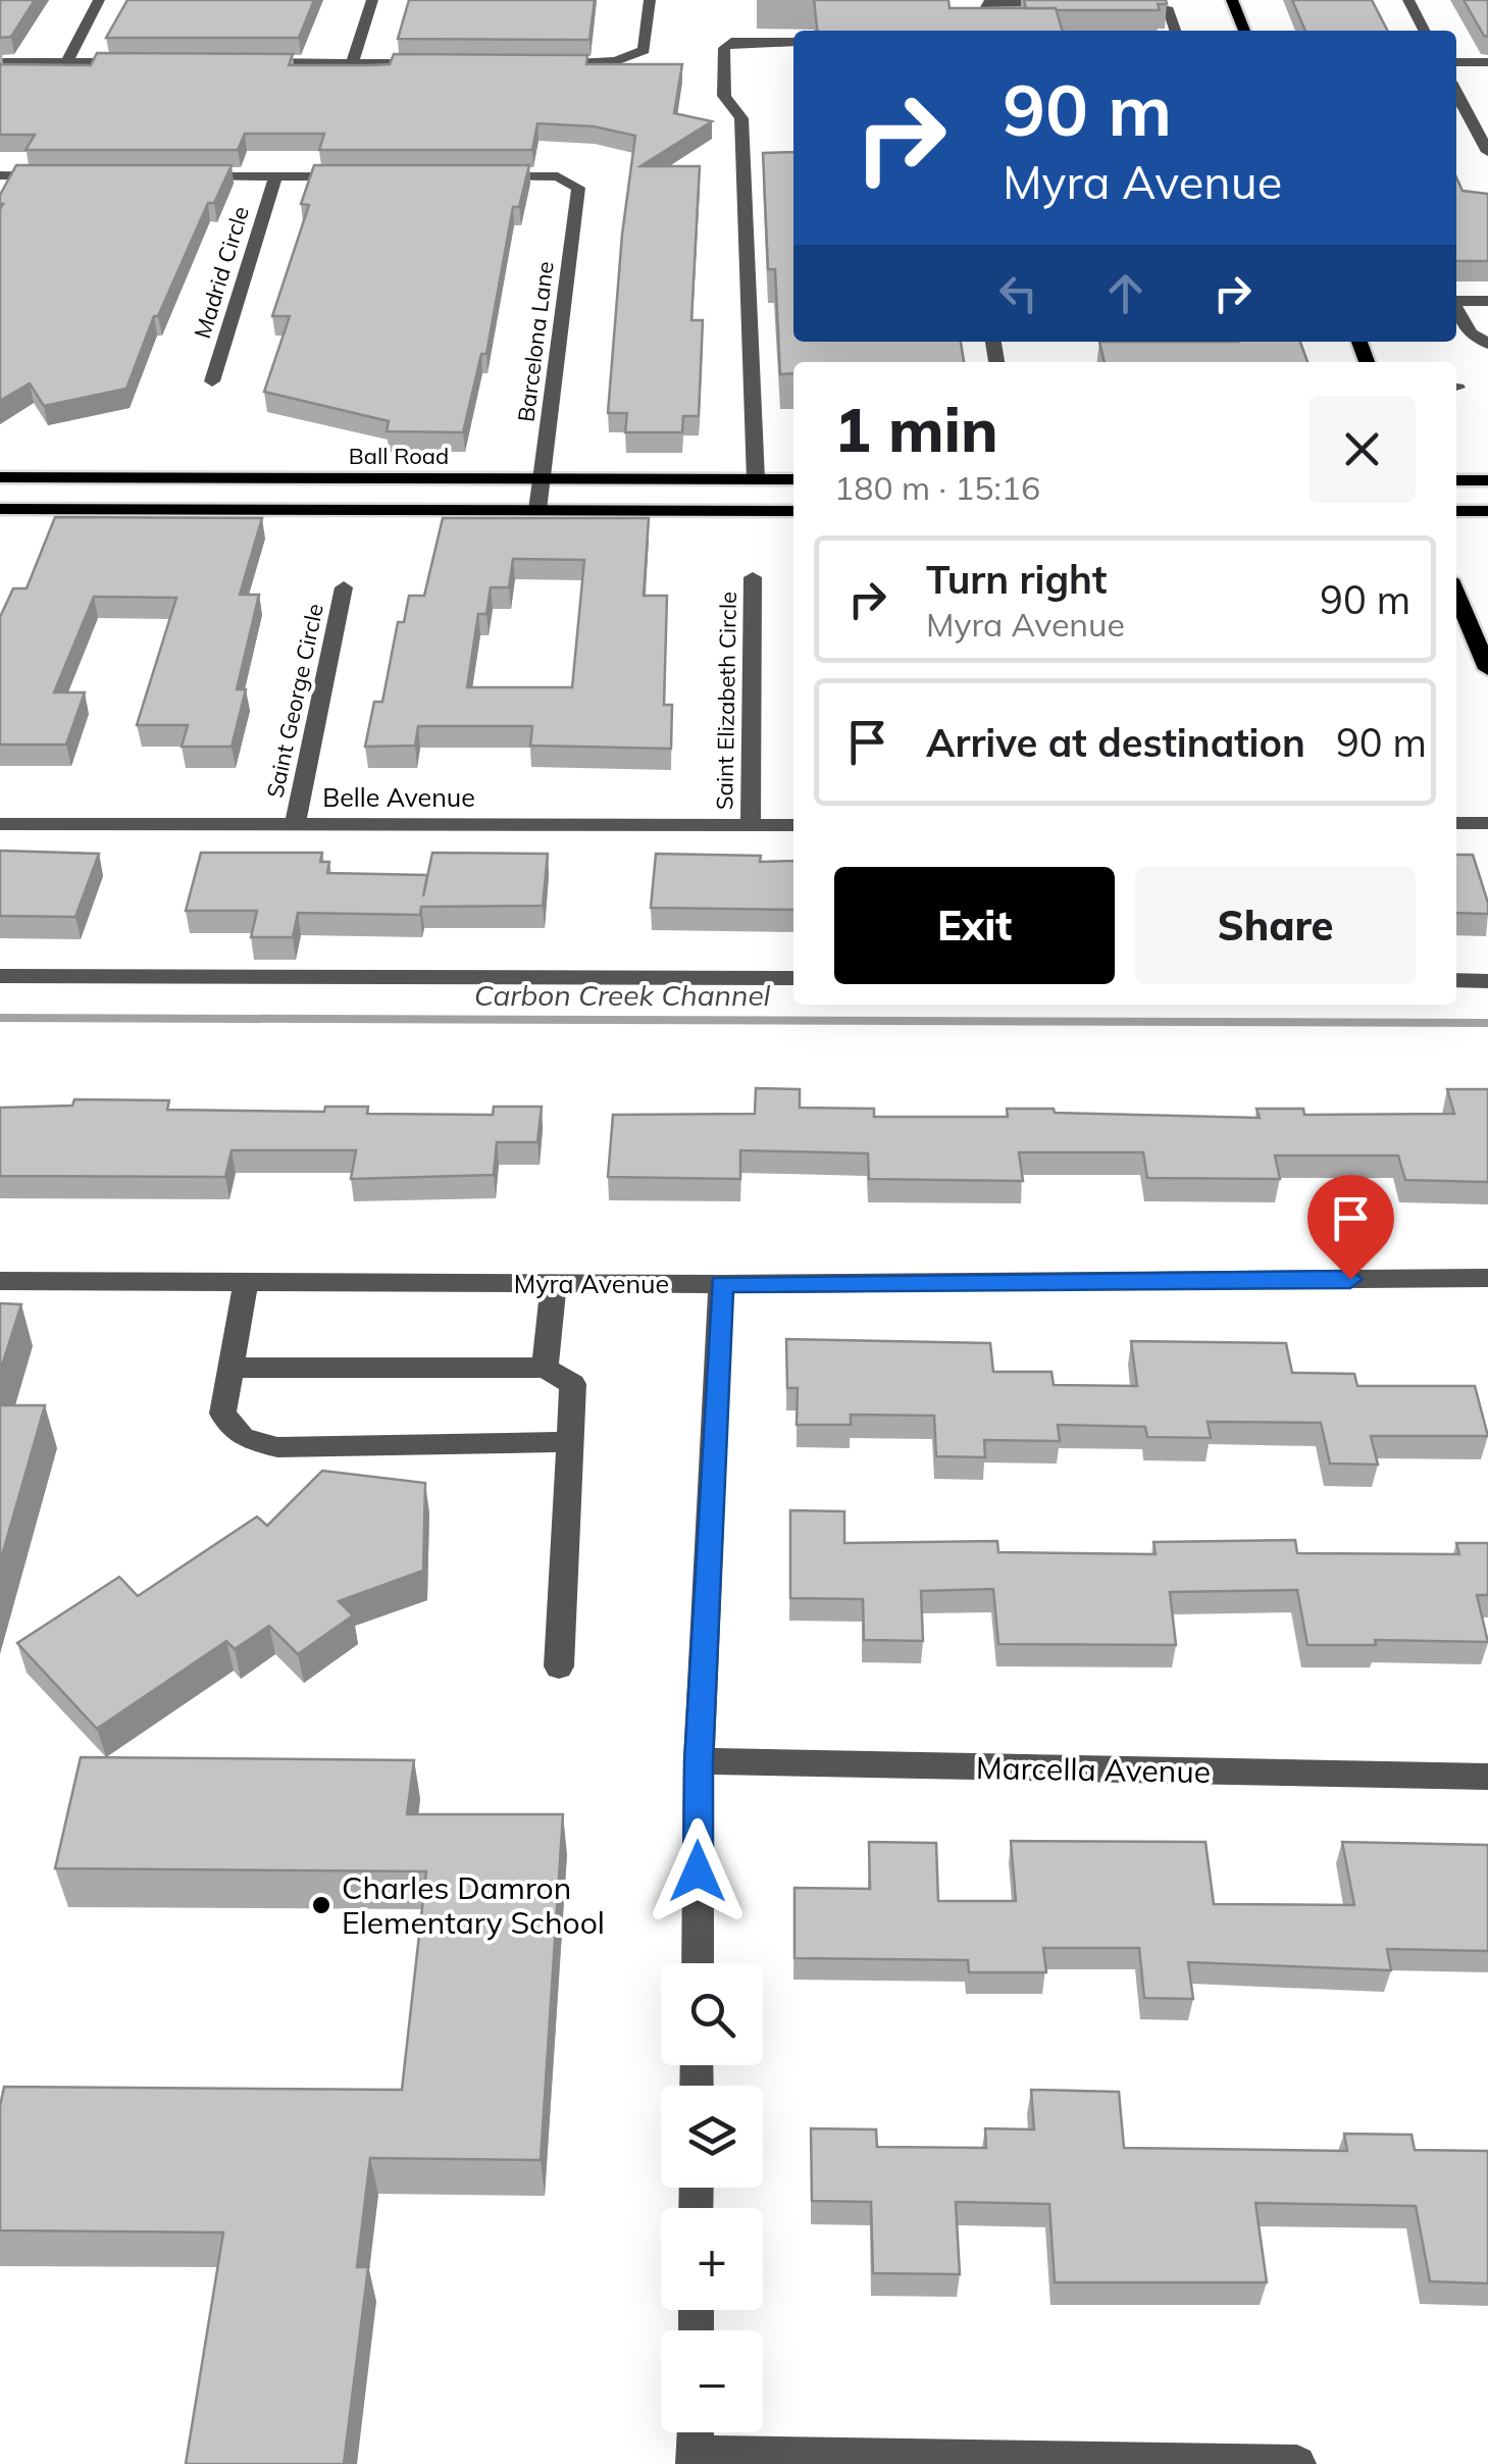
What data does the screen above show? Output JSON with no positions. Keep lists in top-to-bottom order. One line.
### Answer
{"streets":{"main road":["Ball Road"],"street":["Madrid Circle","Barcelona Lane","Saint George Circle","Saint Elizabeth Circle","Belle Avenue","Myra Avenue","Marcella Avenue"]},"crossings":[["Barcelona Lane","Ball Road"],["Saint George Circle","Belle Avenue"],["Saint Elizabeth Circle","Belle Avenue"]],"water":["Carbon Creek Channel"],"places":["Charles Damron Elementary School"],"page":{"turn":["90 m","Myra Avenue"],"heading":["1 min","180 m · 15:16"],"list":[{"name":"Turn right","note":"Myra Avenue","value":"90 m"},{"name":"Arrive at destination","value":"90 m"}],"buttons":["Exit","Share"],"map_buttons":["+","−"]}}
